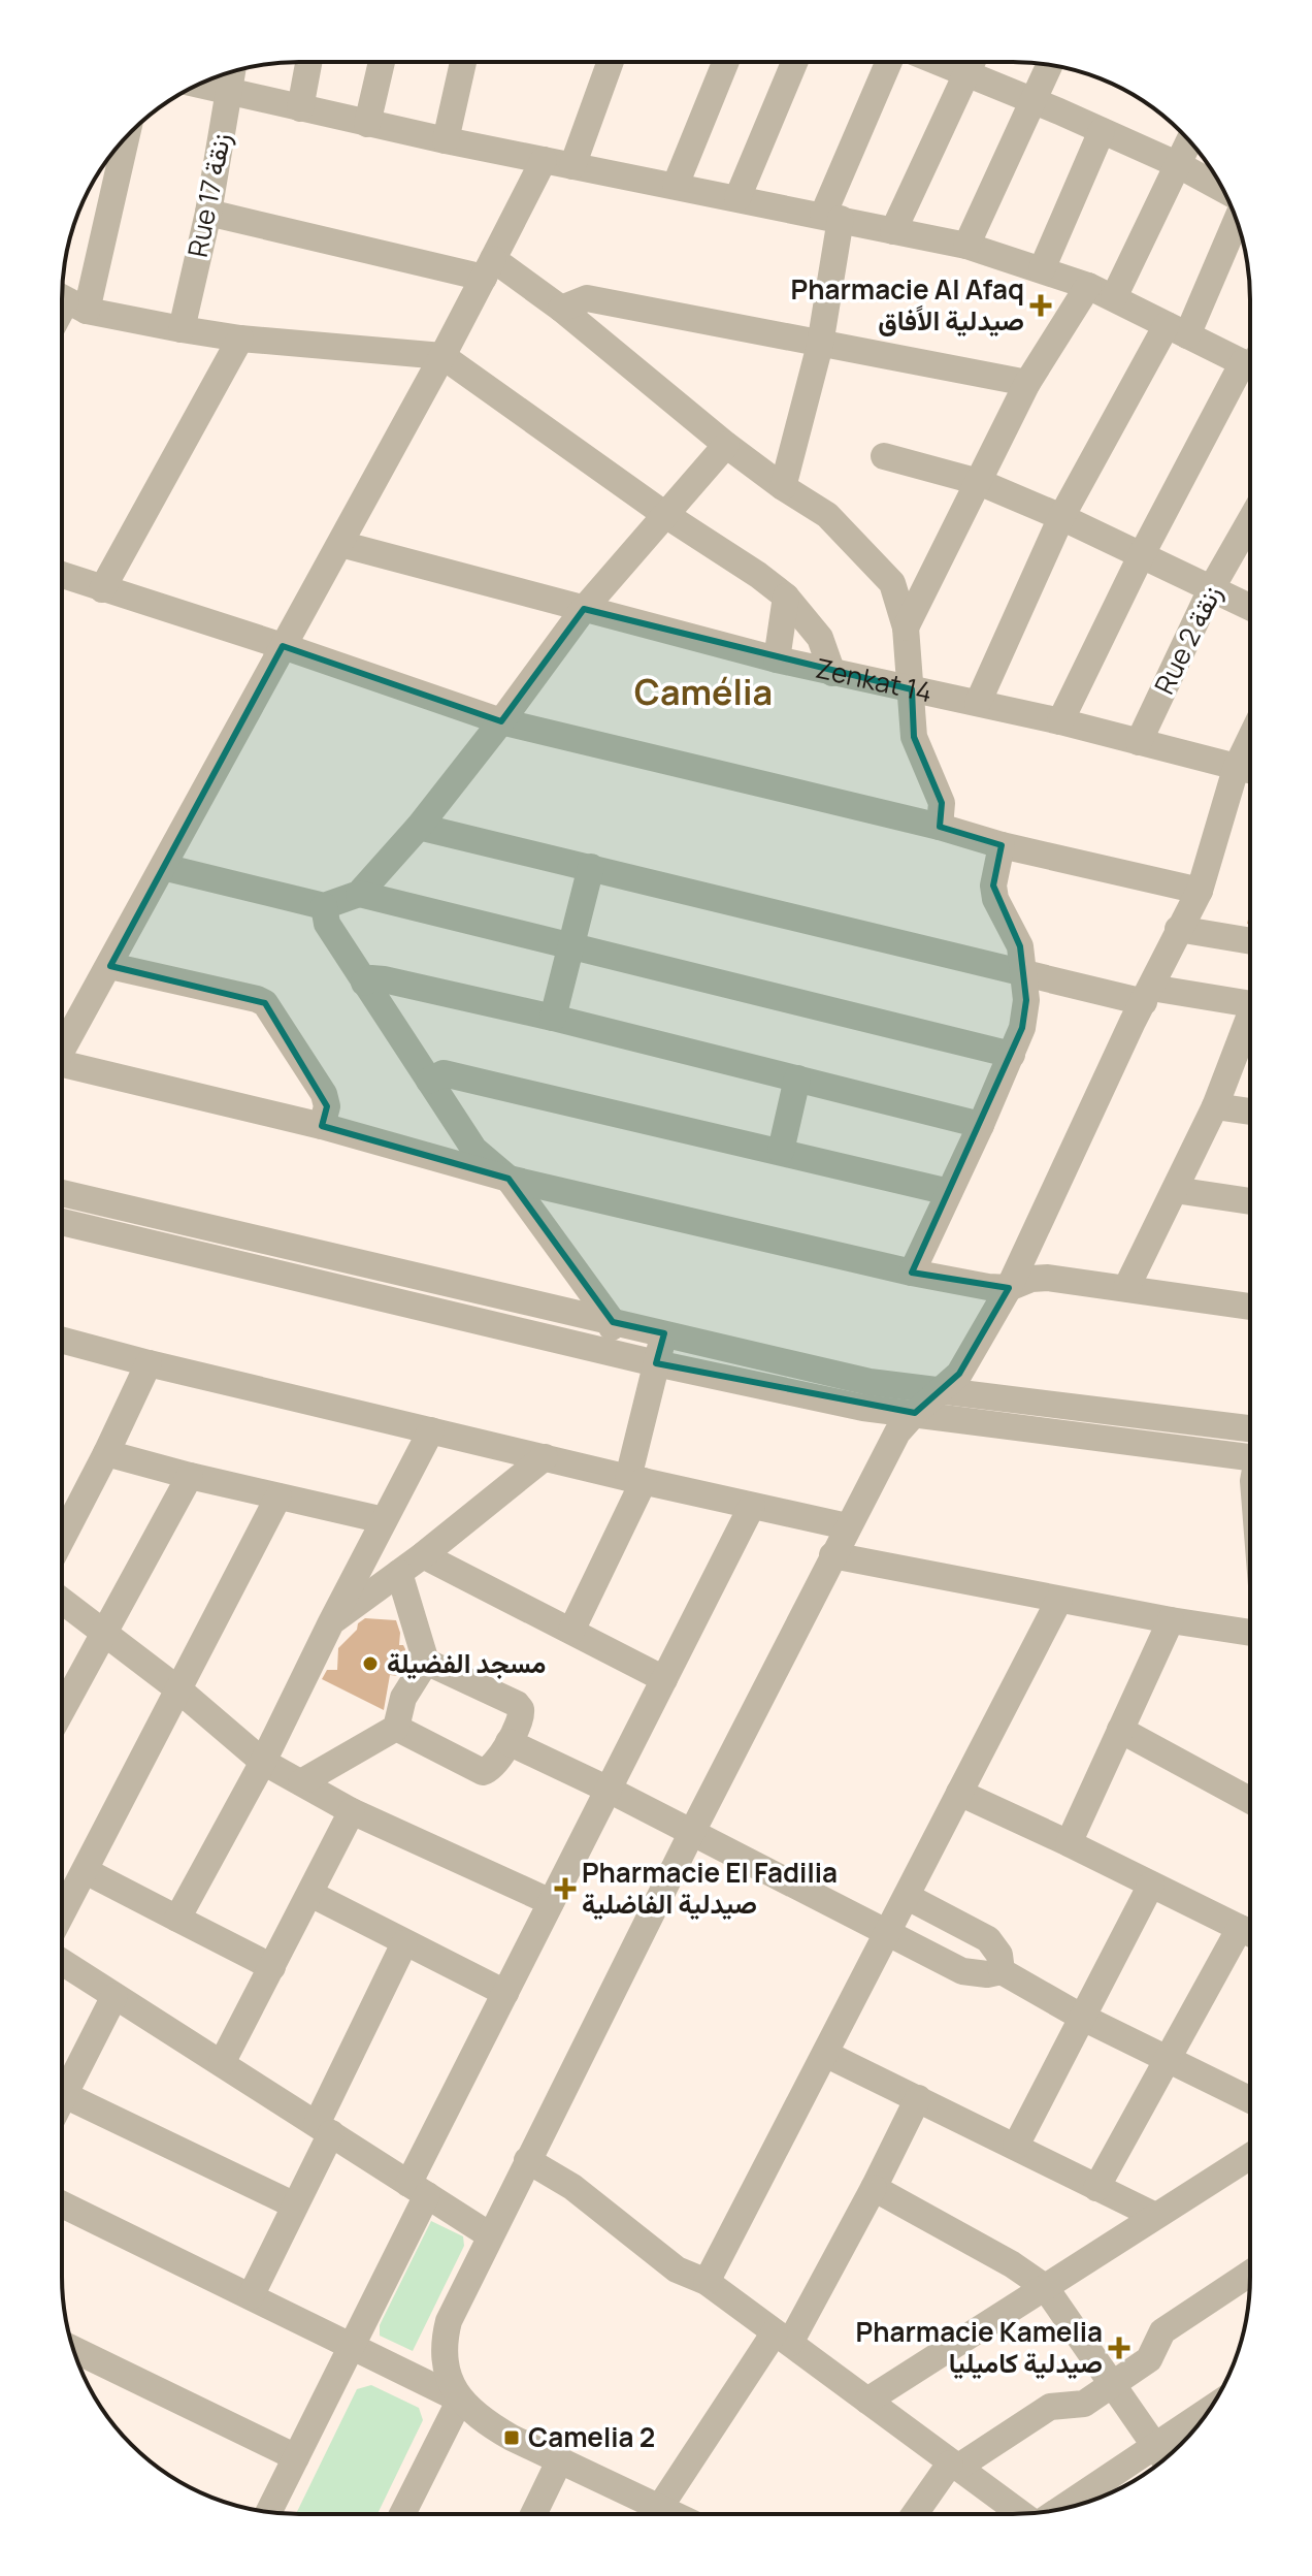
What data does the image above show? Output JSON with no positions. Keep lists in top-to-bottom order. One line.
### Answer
{"streets":{"street":["Rue 17 زنقة","Rue 2 زنقة","Zenkat 14"]},"crossings":[["Rue 2 زنقة","Zenkat 14"]],"districts":["Camélia"],"places":{"health":["Pharmacie Al Afaq صيدلية الاًفاق","Pharmacie El Fadilia صيدلية الفاضلية","Pharmacie Kamelia صيدلية كاميليا"],"other":["مسجد الفضيلة"],"transit":["Camelia 2"]}}
